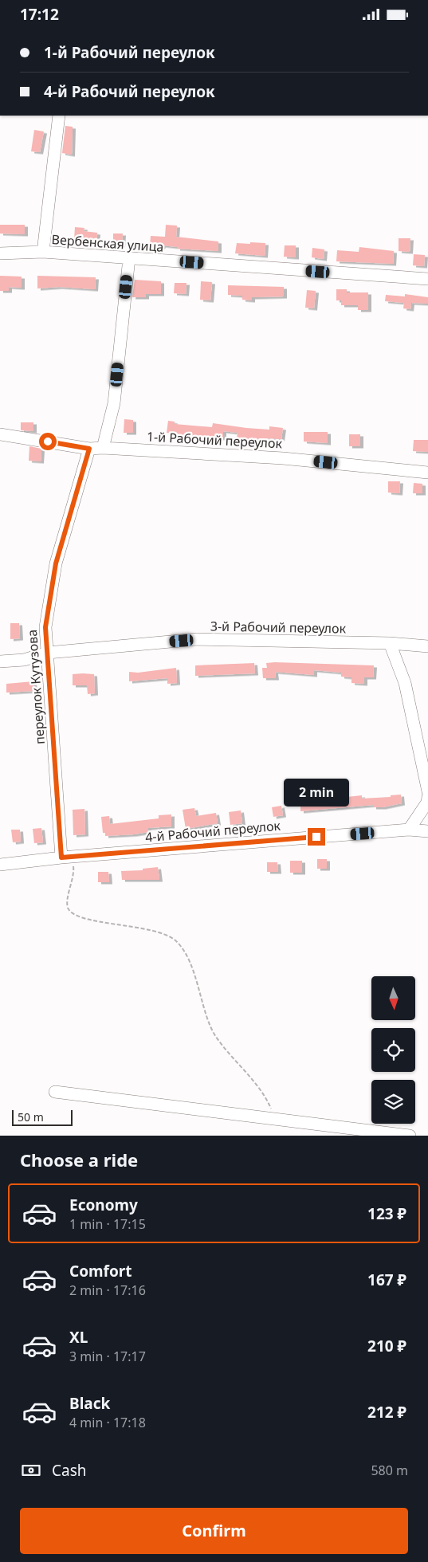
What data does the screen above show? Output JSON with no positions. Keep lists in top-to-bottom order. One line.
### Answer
{"streets":{"street":["Вербенская улица","1-й Рабочий переулок","3-й Рабочий переулок","переулок Кутузова","4-й Рабочий переулок"]},"crossings":[["1-й Рабочий переулок","переулок Кутузова"],["3-й Рабочий переулок","переулок Кутузова"],["переулок Кутузова","4-й Рабочий переулок"]],"scale_bar":"50 m","north":"bottom","page":{"status":"17:12","banner":["1-й Рабочий переулок","4-й Рабочий переулок"],"bubble":"2 min","scale":"50 m","heading":"Choose a ride","list":[{"name":"Economy","note":"1 min · 17:15","value":"123 ₽"},{"name":"Comfort","note":"2 min · 17:16","value":"167 ₽"},{"name":"XL","note":"3 min · 17:17","value":"210 ₽"},{"name":"Black","note":"4 min · 17:18","value":"212 ₽"}],"pay":["Cash","580 m"],"buttons":"Confirm"}}
